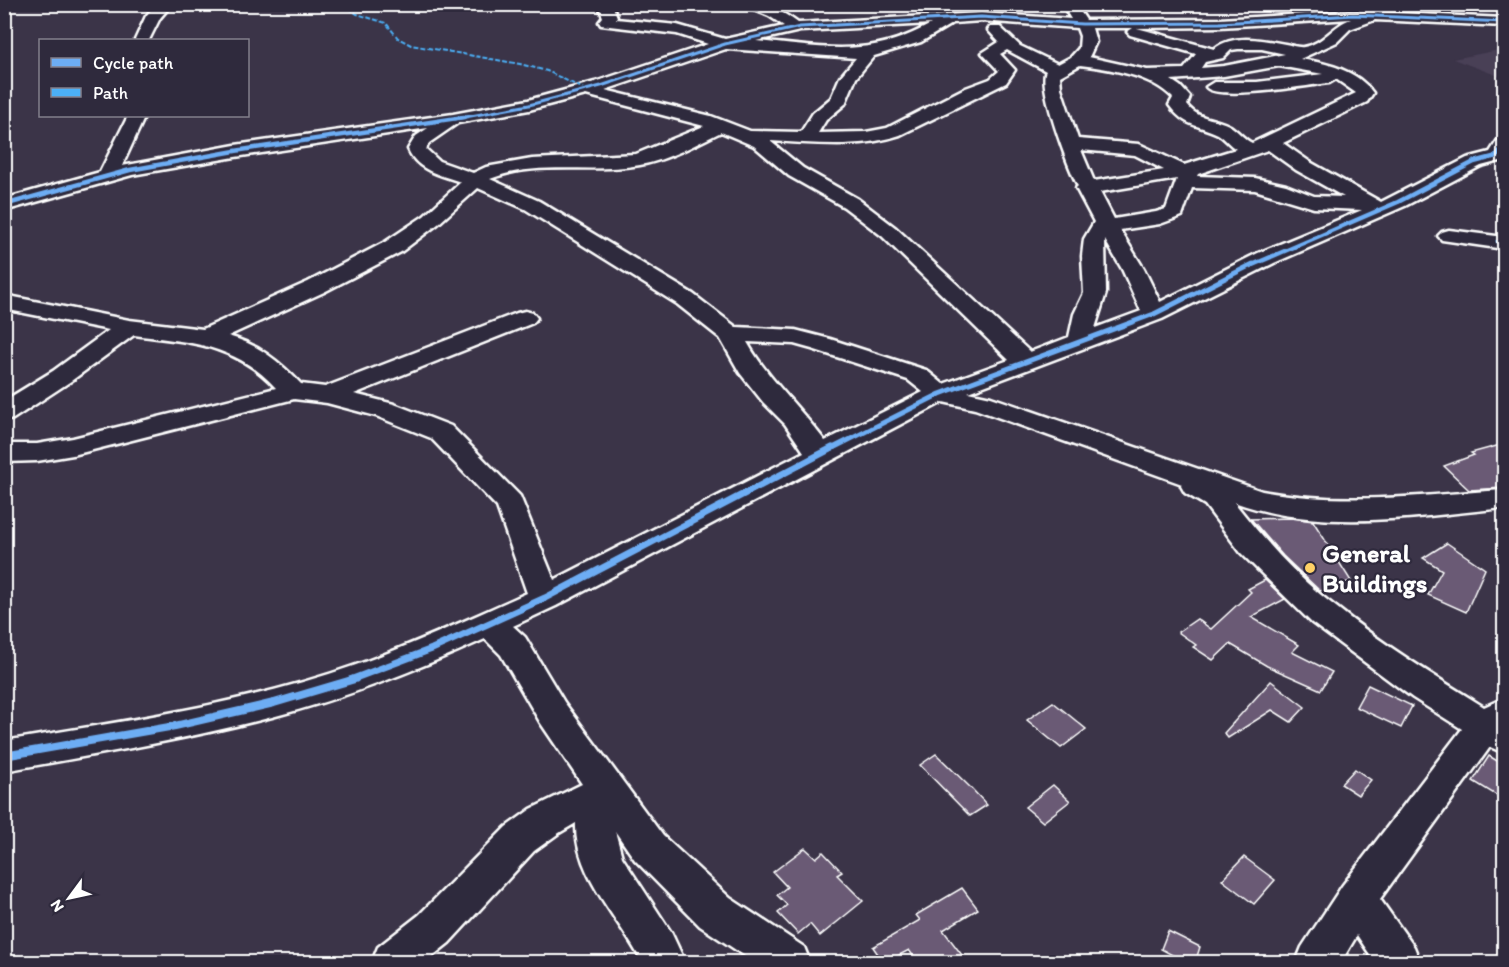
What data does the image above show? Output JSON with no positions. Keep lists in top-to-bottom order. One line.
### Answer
{"places":["General Buildings"],"legend":["Cycle path","Path"],"north":"bottom left"}
